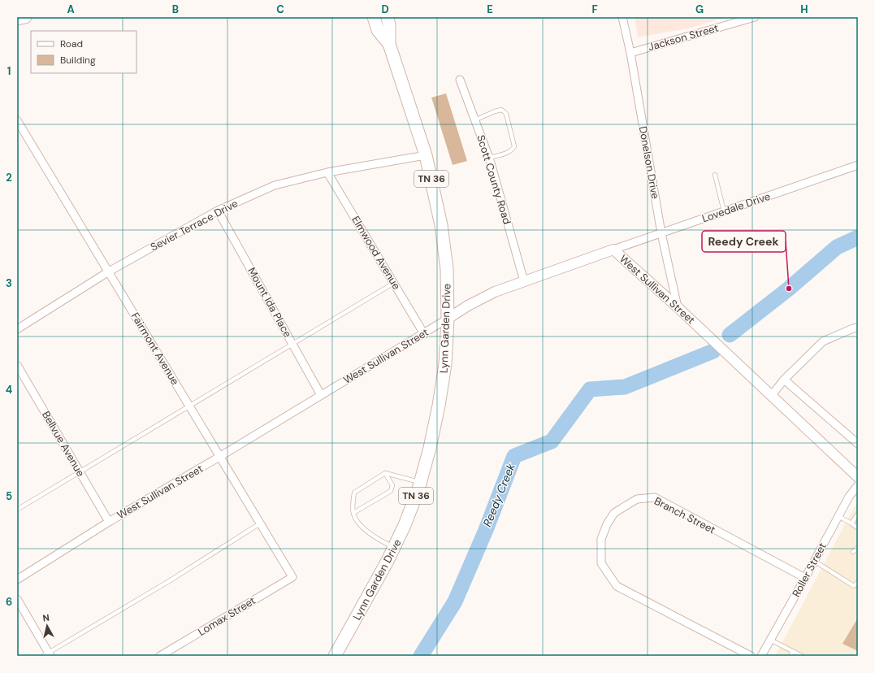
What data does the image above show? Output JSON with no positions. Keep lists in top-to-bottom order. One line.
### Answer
{"streets":{"main road":["TN 36","Lynn Garden Drive"],"street":["Jackson Street","Donelson Drive","Scott County Road","Lovedale Drive","Sevier Terrace Drive","Elmwood Avenue","West Sullivan Street","Mount Ida Place","Fairmont Avenue","Bellvue Avenue","Branch Street","Roller Street","Lomax Street"]},"crossings":[["Jackson Street","Donelson Drive"],["Donelson Drive","Lovedale Drive"],["Donelson Drive","West Sullivan Street"],["Scott County Road","West Sullivan Street"],["Lovedale Drive","West Sullivan Street"],["Sevier Terrace Drive","Elmwood Avenue"],["Sevier Terrace Drive","Mount Ida Place"],["Sevier Terrace Drive","Lynn Garden Drive"],["Sevier Terrace Drive","Fairmont Avenue"],["Elmwood Avenue","West Sullivan Street"],["West Sullivan Street","Mount Ida Place"],["West Sullivan Street","Lynn Garden Drive"],["West Sullivan Street","Fairmont Avenue"],["West Sullivan Street","Bellvue Avenue"],["Fairmont Avenue","Lomax Street"],["Branch Street","Roller Street"]],"water":["Reedy Creek"],"places":["Reedy Creek"],"legend":["Road","Building"],"north":"top","grid":{"columns":["A","B","C","D","E","F","G","H"],"rows":["1","2","3","4","5","6"]}}
